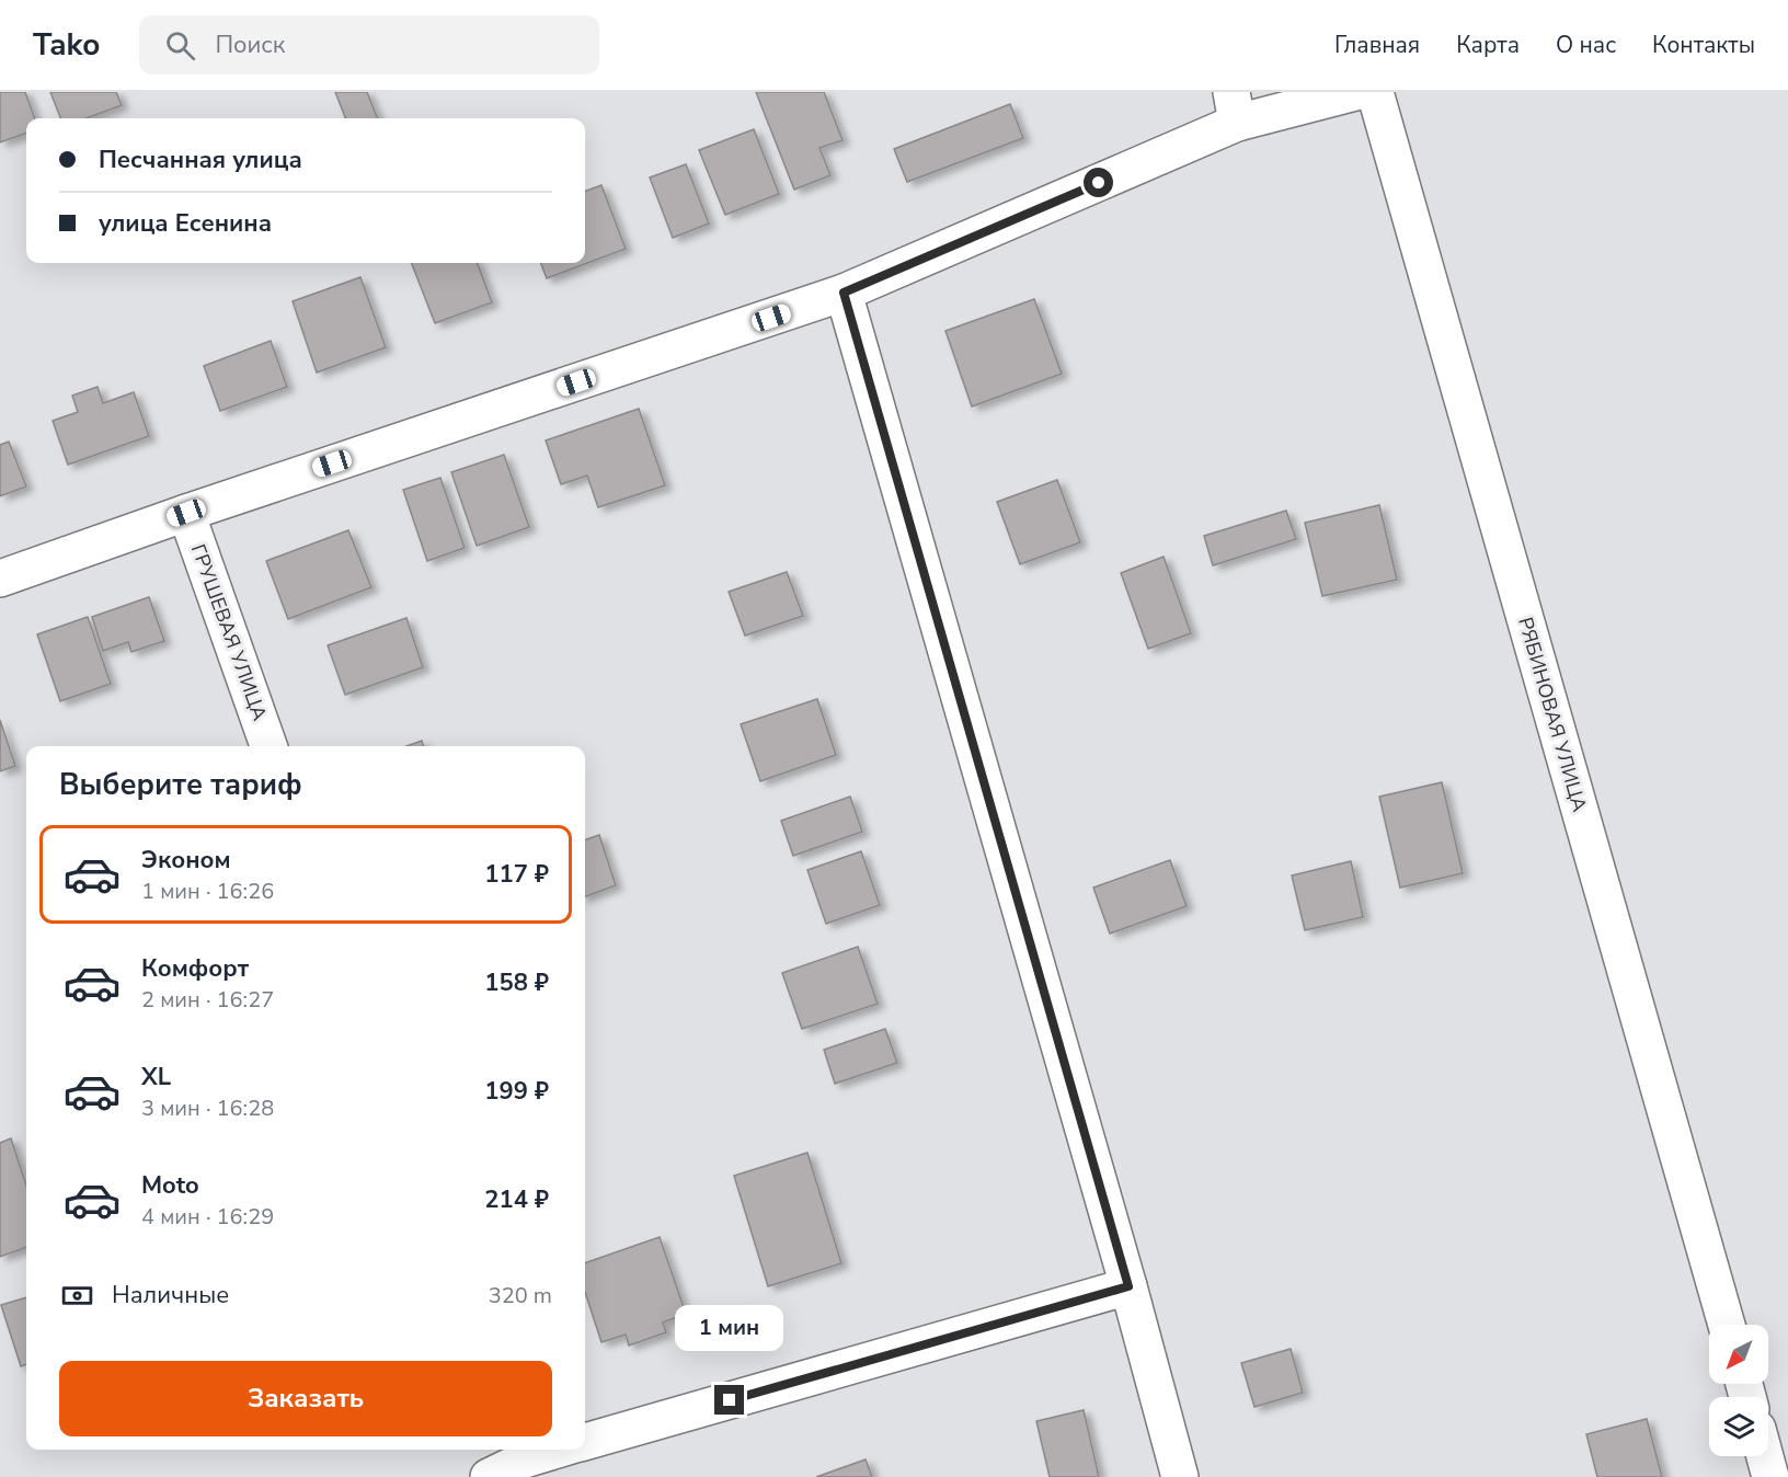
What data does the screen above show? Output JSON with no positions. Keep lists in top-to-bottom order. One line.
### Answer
{"streets":{"street":["ГРУШЕВАЯ УЛИЦА","РЯБИНОВАЯ УЛИЦА"]},"north":"bottom left","page":{"header":"Tako","search":"Поиск","nav":["Главная","Карта","О нас","Контакты"],"banner":["Песчанная улица","улица Есенина"],"heading":"Выберите тариф","list":[{"name":"Эконом","note":"1 мин · 16:26","value":"117 ₽"},{"name":"Комфорт","note":"2 мин · 16:27","value":"158 ₽"},{"name":"XL","note":"3 мин · 16:28","value":"199 ₽"},{"name":"Moto","note":"4 мин · 16:29","value":"214 ₽"}],"pay":["Наличные","320 m"],"bubble":"1 мин","buttons":"Заказать"}}
